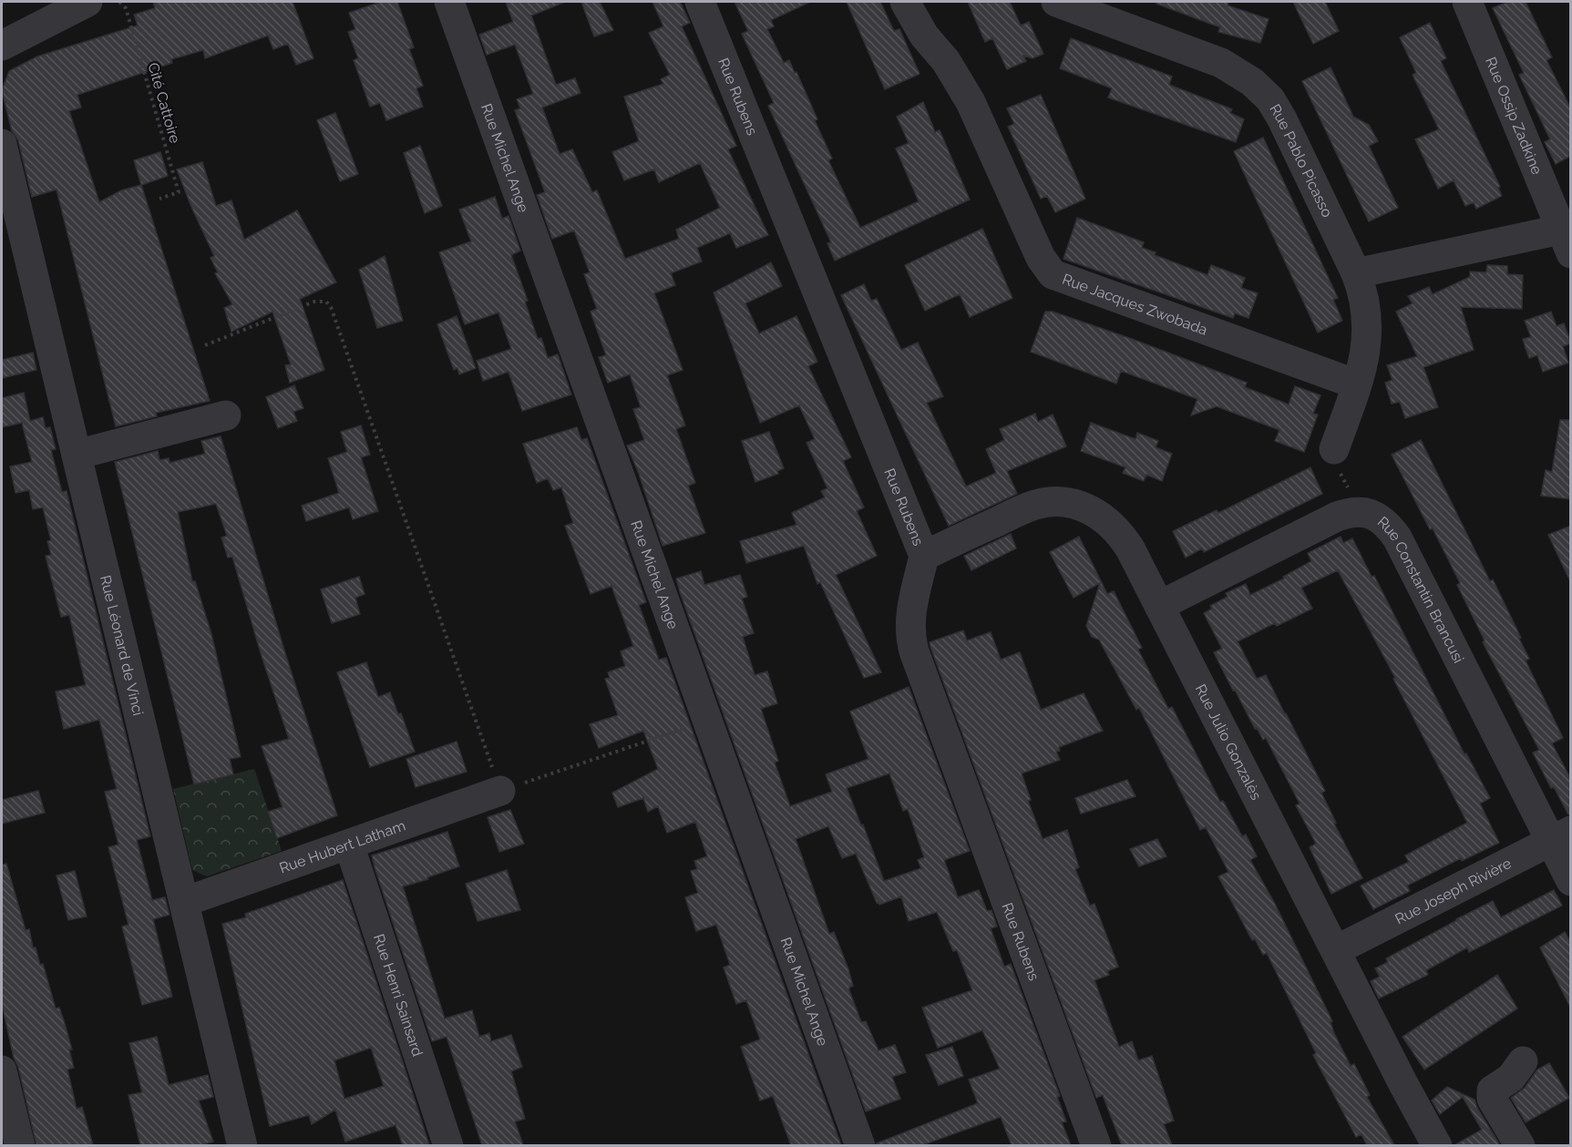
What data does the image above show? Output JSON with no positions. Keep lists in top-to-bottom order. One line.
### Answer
{"streets":{"street":["Rue Rubens","Rue Ossip Zadkine","Rue Michel Ange","Rue Pablo Picasso","Rue Jacques Zwobada","Rue Constantin Brancusi","Rue Léonard de Vinci","Rue Julio Gonzalès","Rue Hubert Latham","Rue Joseph Rivière","Rue Henri Sainsard"],"path":["Cité Cattoire"]},"crossings":[["Rue Rubens","Rue Julio Gonzalès"],["Rue Ossip Zadkine","Rue Pablo Picasso"],["Rue Pablo Picasso","Rue Jacques Zwobada"],["Rue Constantin Brancusi","Rue Julio Gonzalès"],["Rue Constantin Brancusi","Rue Joseph Rivière"],["Rue Léonard de Vinci","Rue Hubert Latham"],["Rue Julio Gonzalès","Rue Joseph Rivière"],["Rue Hubert Latham","Rue Henri Sainsard"]]}
